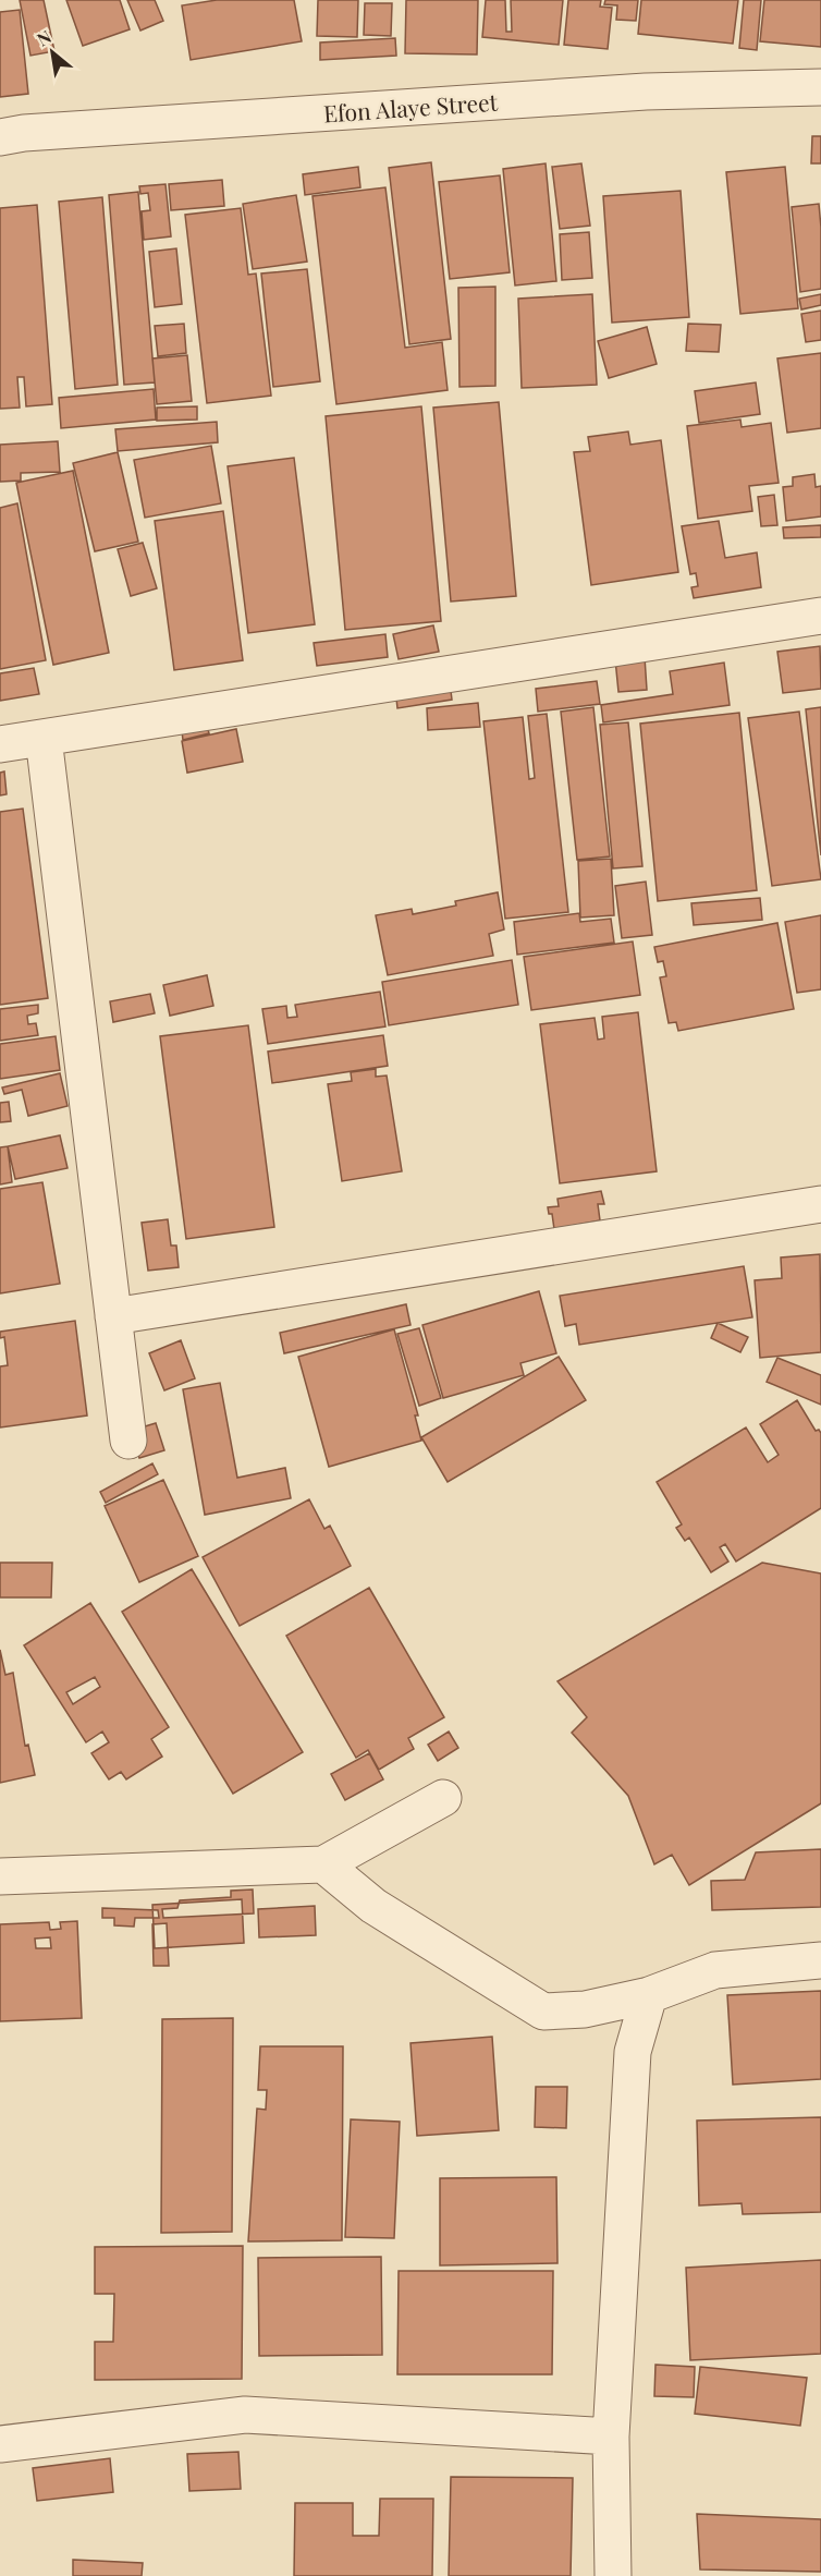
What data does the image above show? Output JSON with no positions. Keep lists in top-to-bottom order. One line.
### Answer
{"streets":{"street":["Efon Alaye Street"]},"north":"top left"}
